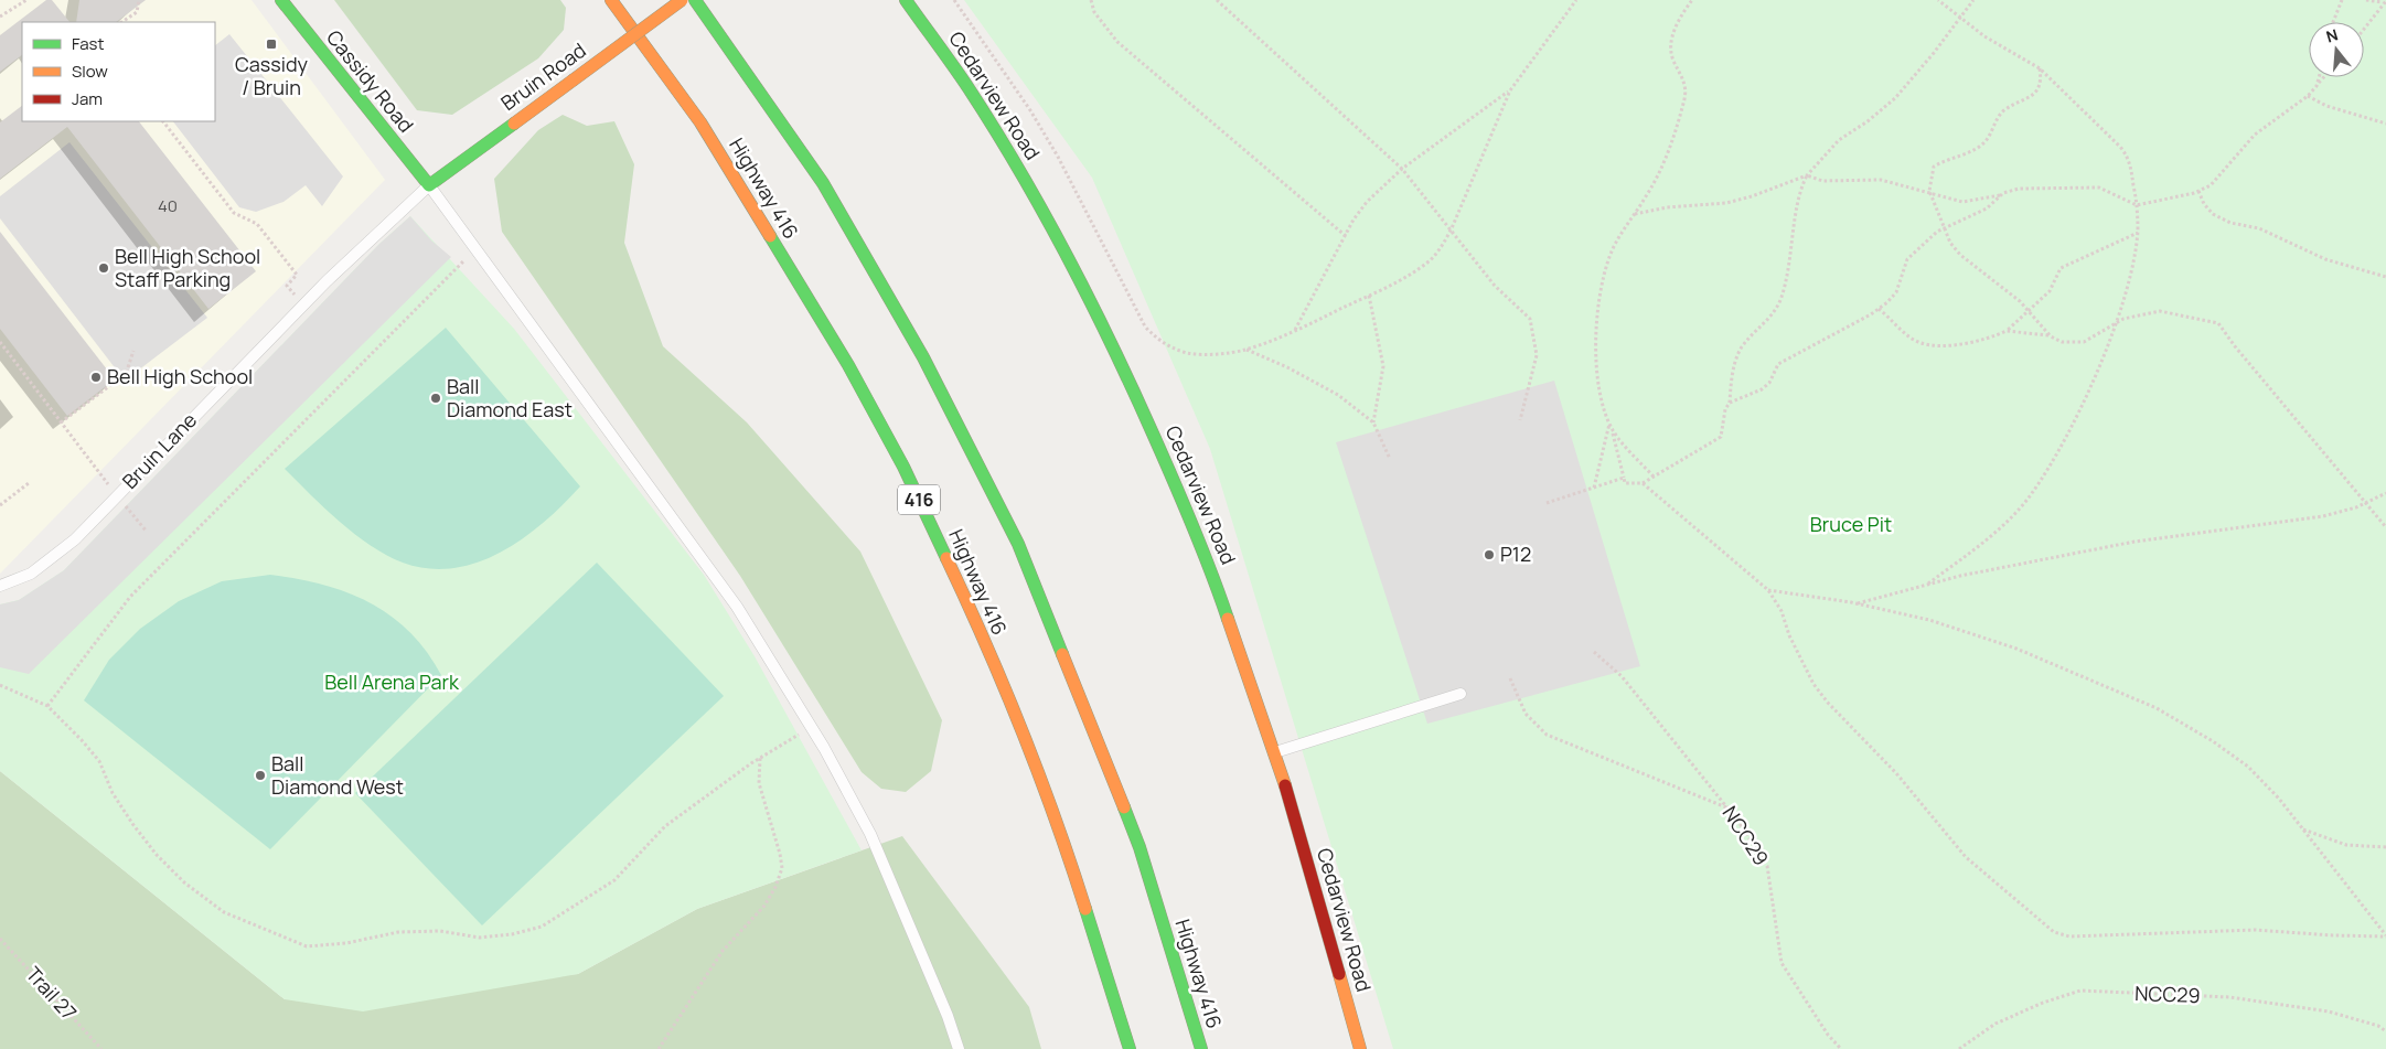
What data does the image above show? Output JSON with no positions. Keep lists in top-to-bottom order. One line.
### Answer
{"streets":{"main road":["Bruin Road","Cassidy Road","Cedarview Road","Highway 416","416"],"lane":["Bruin Lane"],"path":["NCC29","Trail 27"]},"crossings":[["Bruin Road","Cassidy Road"],["Bruin Road","Bruin Lane"],["Cassidy Road","Bruin Lane"]],"parks":["Bruce Pit","Bell Arena Park"],"places":{"transit":["Cassidy / Bruin"],"other":["Bell High School Staff Parking","Bell High School","Ball Diamond East","P12","Ball Diamond West"]},"house_numbers":["40"],"legend":["Fast","Slow","Jam"],"north":"top"}
